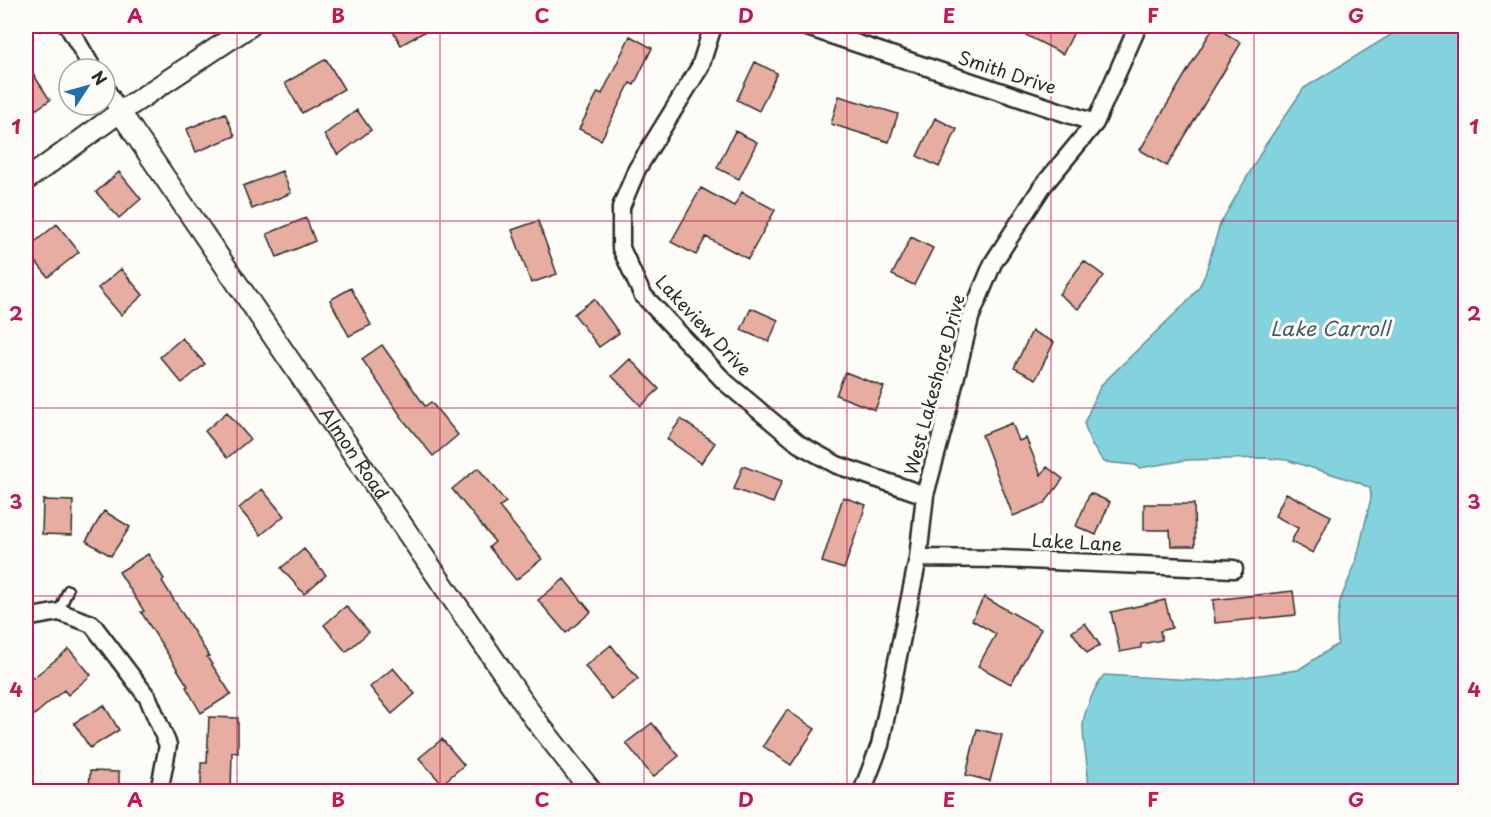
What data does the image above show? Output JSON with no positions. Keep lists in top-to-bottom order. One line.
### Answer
{"streets":{"street":["Smith Drive","Lakeview Drive","West Lakeshore Drive","Almon Road","Lake Lane"]},"crossings":[["Smith Drive","West Lakeshore Drive"],["Lakeview Drive","West Lakeshore Drive"],["West Lakeshore Drive","Lake Lane"]],"water":["Lake Carroll"],"north":"top right","grid":{"columns":["A","B","C","D","E","F","G"],"rows":["1","2","3","4"]}}
